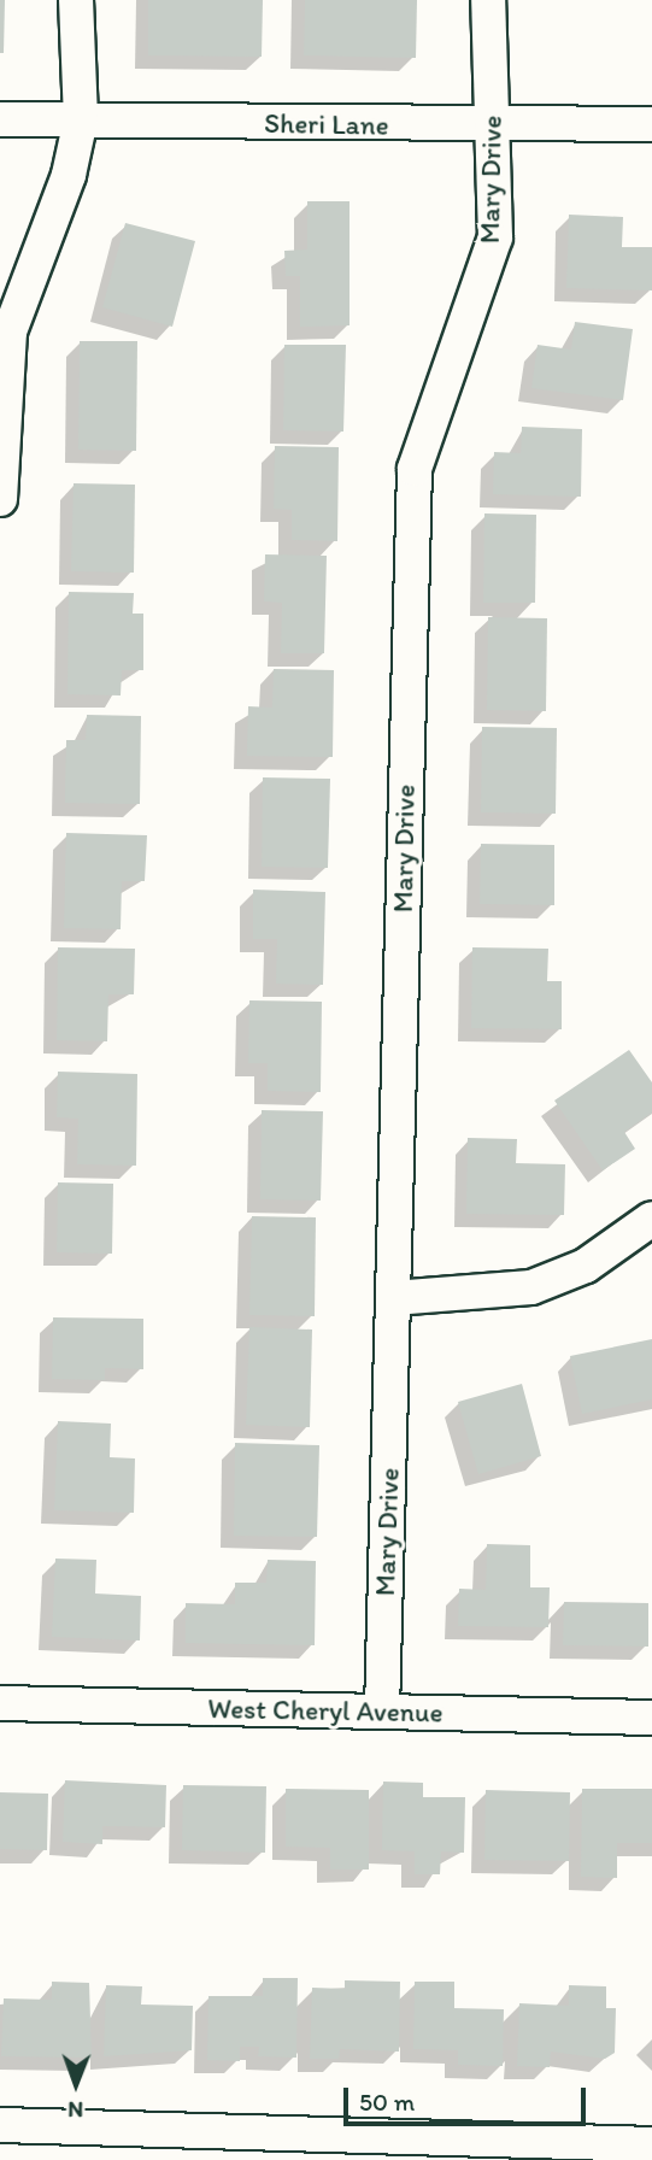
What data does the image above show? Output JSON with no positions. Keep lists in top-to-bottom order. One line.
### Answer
{"streets":{"street":["Sheri Lane","Mary Drive","West Cheryl Avenue"]},"crossings":[["Sheri Lane","Mary Drive"],["Mary Drive","West Cheryl Avenue"]],"scale_bar":"50 m","north":"bottom"}
